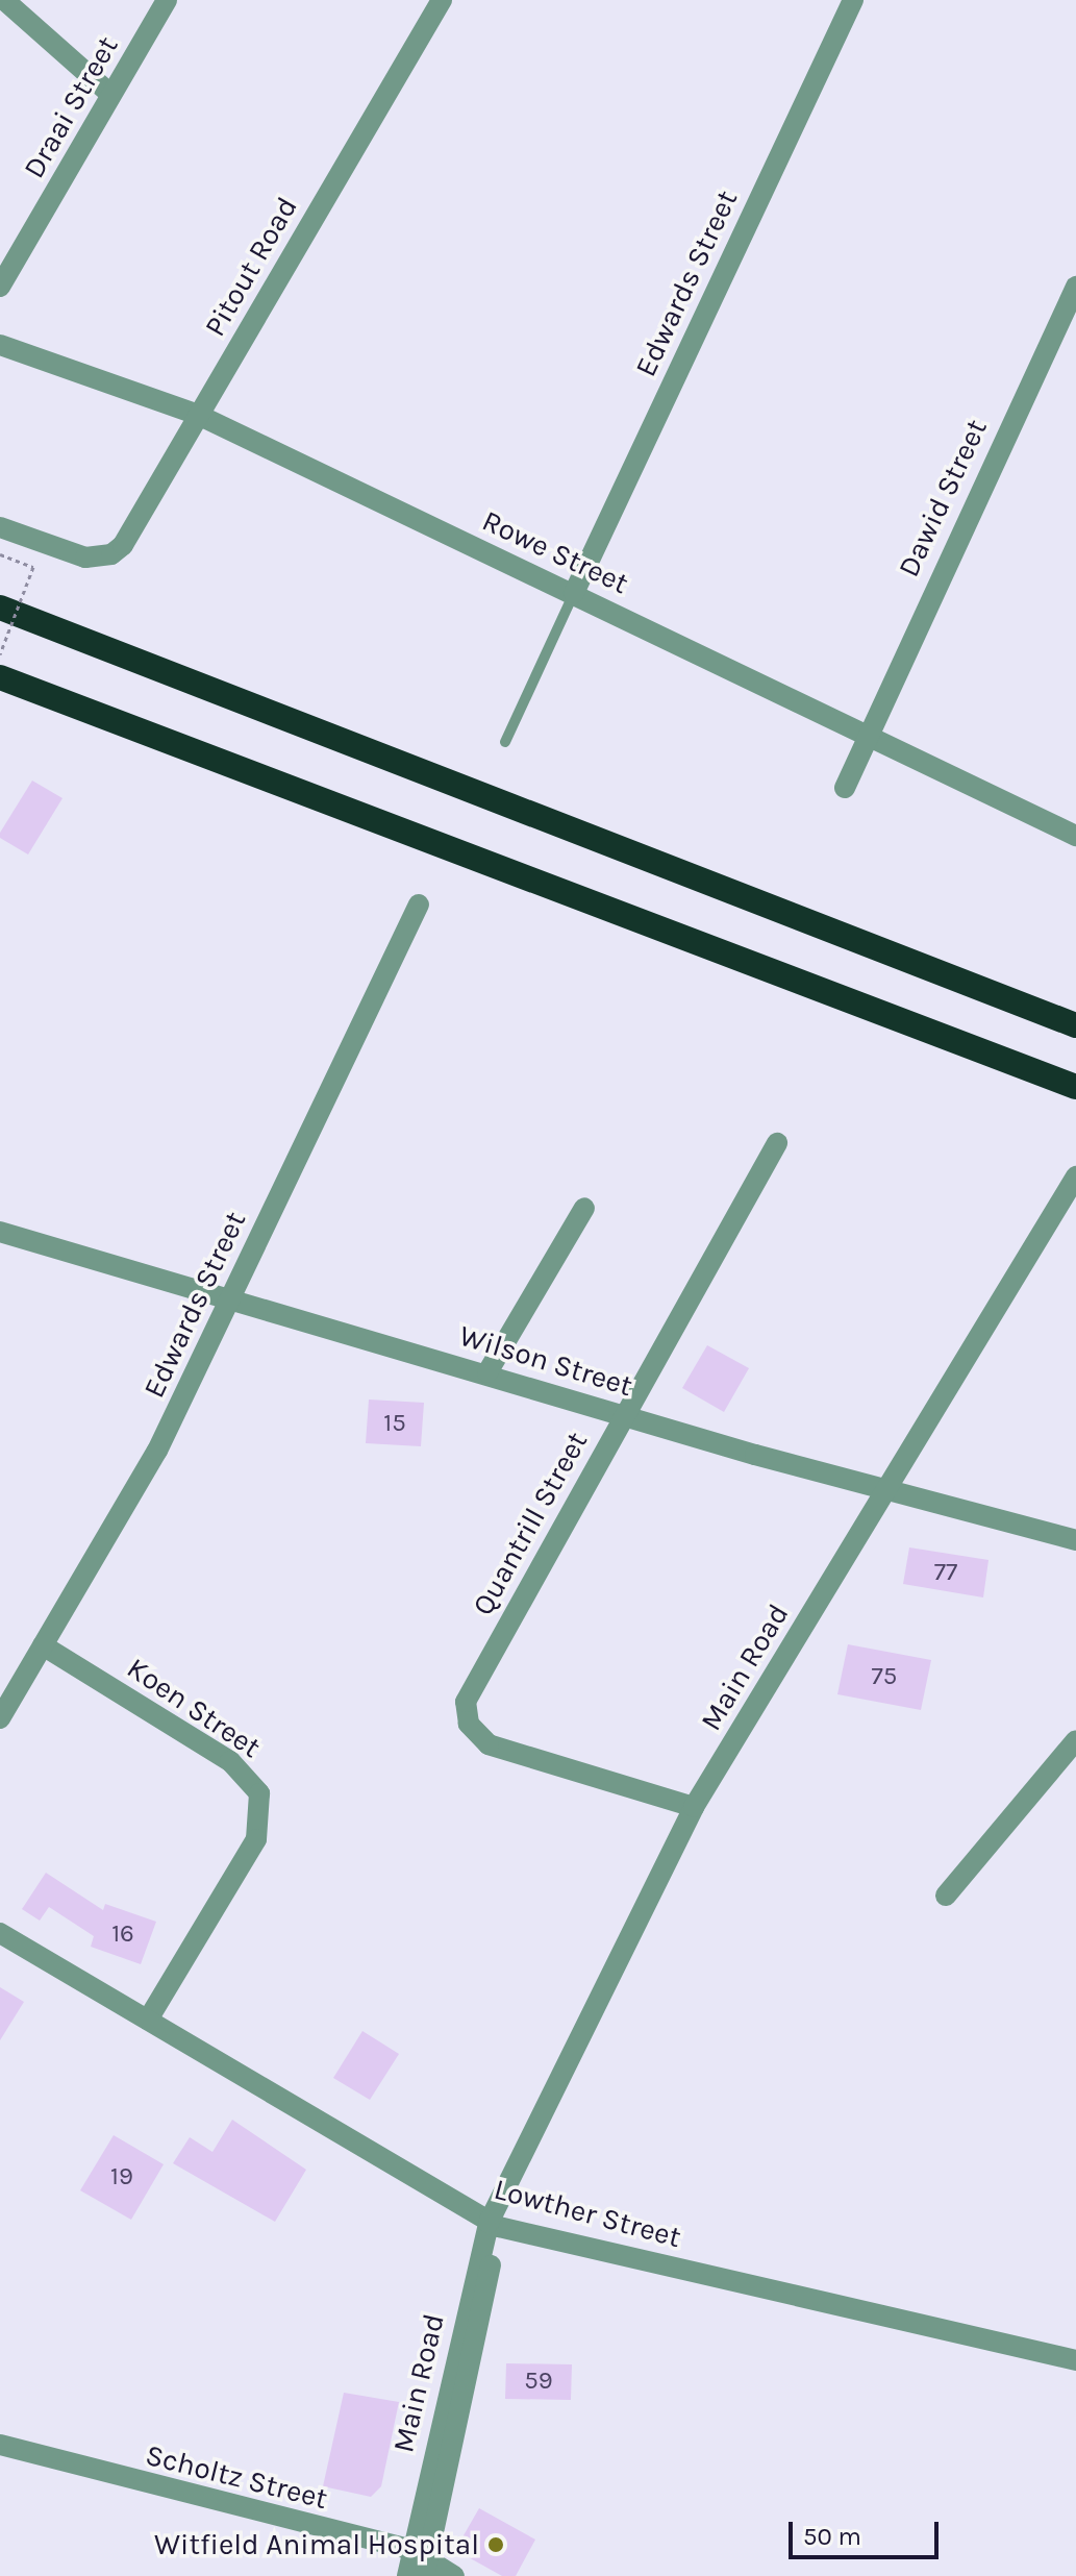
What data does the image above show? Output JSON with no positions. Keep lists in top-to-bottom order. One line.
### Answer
{"streets":{"street":["Draai Street","Pitout Road","Edwards Street","Dawid Street","Rowe Street","Wilson Street","Quantrill Street","Main Road","Koen Street","Lowther Street","Scholtz Street"]},"crossings":[["Pitout Road","Rowe Street"],["Edwards Street","Rowe Street"],["Edwards Street","Wilson Street"],["Edwards Street","Koen Street"],["Dawid Street","Rowe Street"],["Wilson Street","Quantrill Street"],["Wilson Street","Main Road"],["Quantrill Street","Main Road"],["Main Road","Lowther Street"],["Main Road","Scholtz Street"],["Koen Street","Lowther Street"]],"places":["Witfield Animal Hospital"],"house_numbers":["15","77","75","16","19","59"],"scale_bar":"50 m"}
